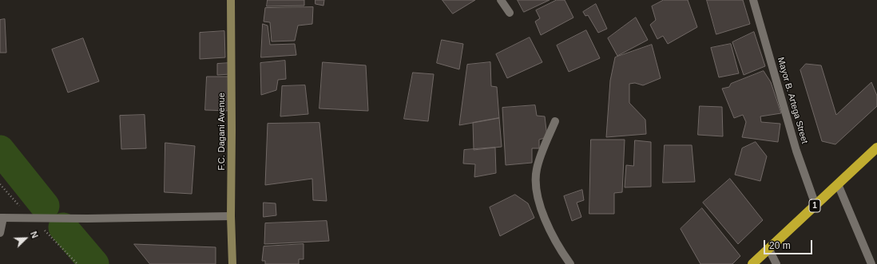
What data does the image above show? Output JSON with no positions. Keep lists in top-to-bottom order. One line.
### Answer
{"streets":{"highway":["1"],"street":["Mayor B. Artega Street","F.C. Dagani Avenue"]},"crossings":[["Mayor B. Artega Street","1"]],"scale_bar":"20 m","north":"top right"}
